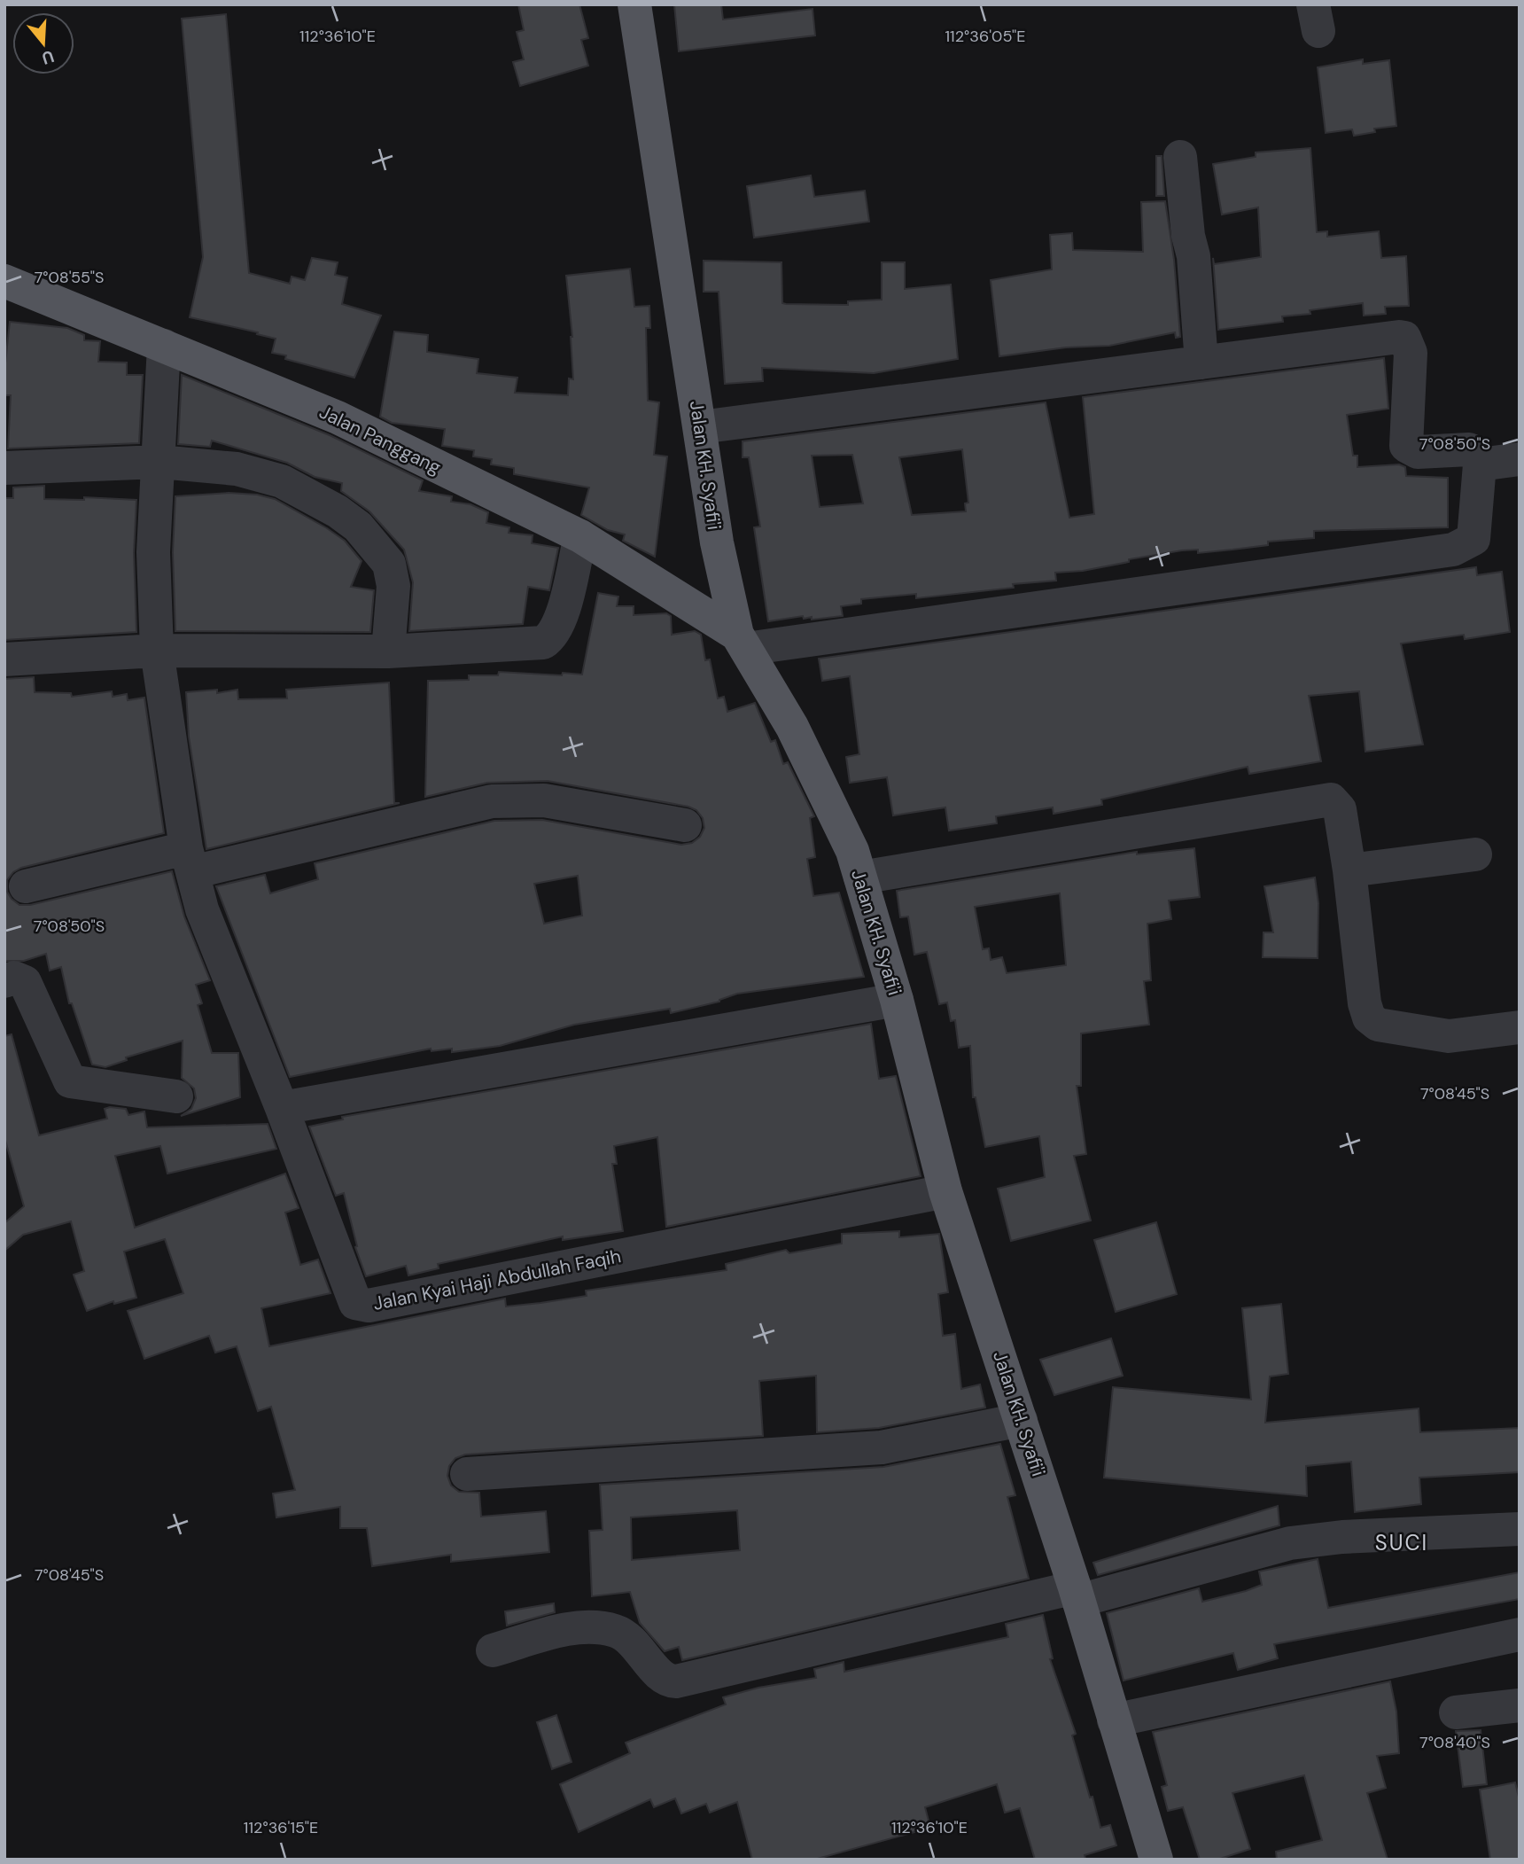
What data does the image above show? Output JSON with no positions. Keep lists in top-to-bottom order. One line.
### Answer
{"streets":{"main road":["Jalan Panggang","Jalan KH. Syafi'i"],"street":["Jalan Kyai Haji Abdullah Faqih"]},"crossings":[["Jalan Panggang","Jalan KH. Syafi'i"],["Jalan Panggang","Jalan Kyai Haji Abdullah Faqih"],["Jalan KH. Syafi'i","Jalan Kyai Haji Abdullah Faqih"]],"districts":["SUCI"],"north":"bottom","coordinates":["112°36'10\"E","112°36'05\"E","7°08'55\"S","7°08'50\"S","7°08'45\"S","7°08'40\"S","112°36'15\"E"]}
